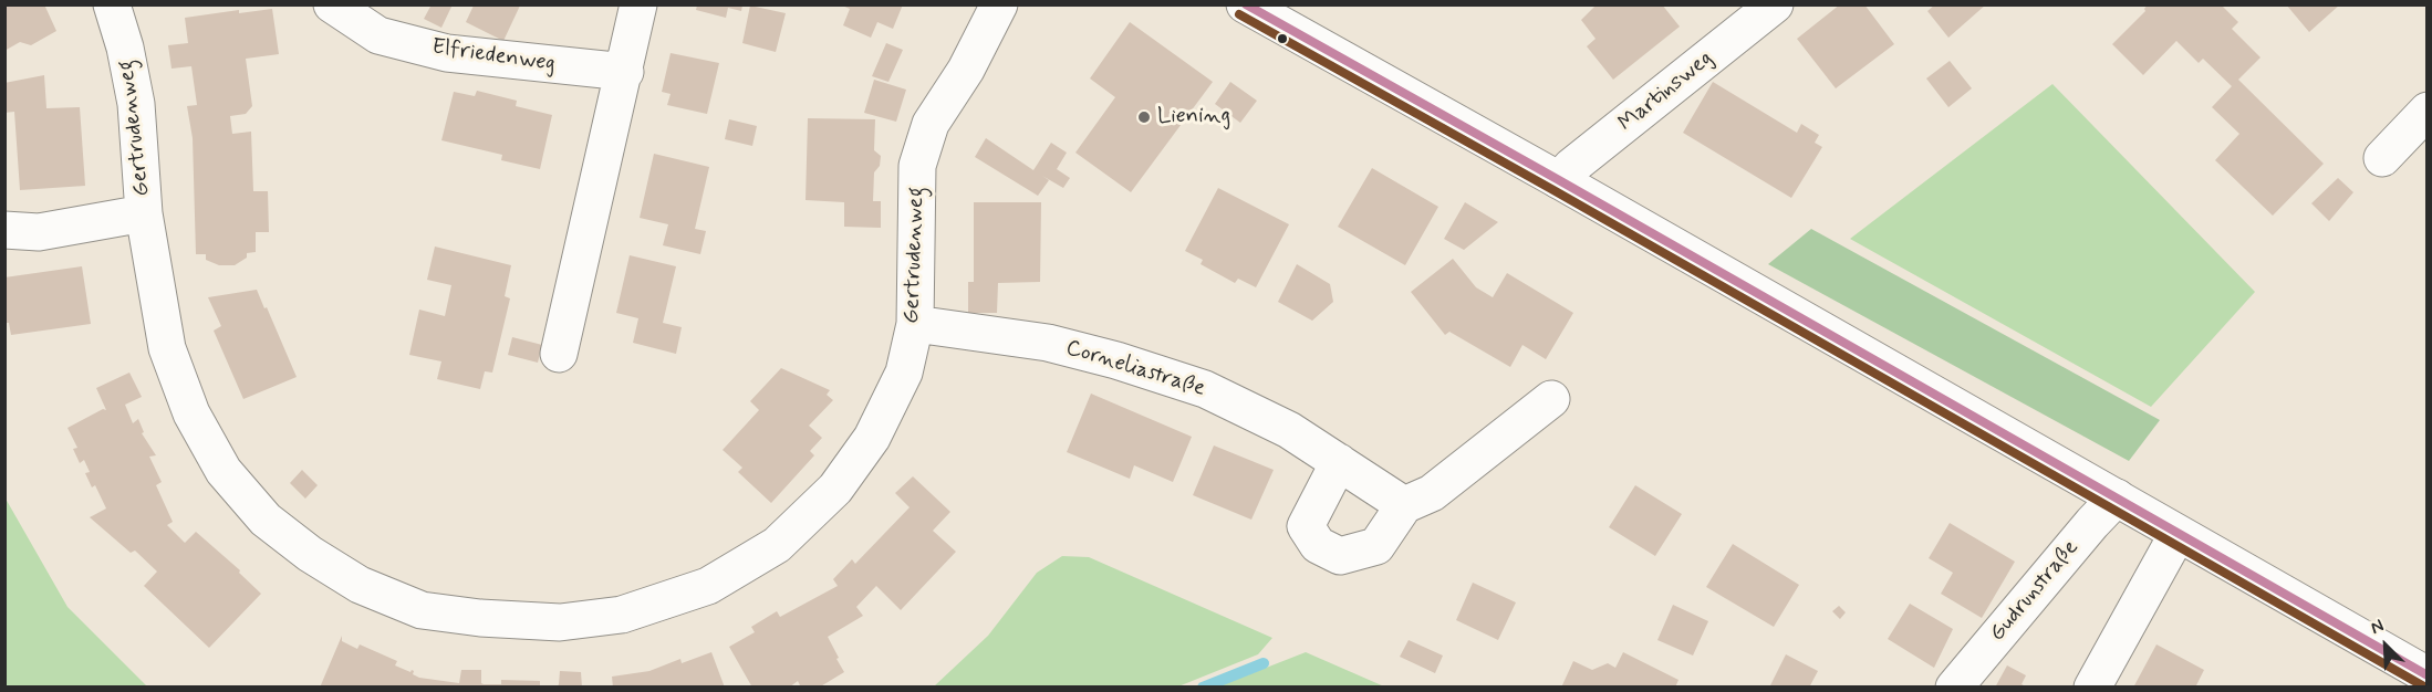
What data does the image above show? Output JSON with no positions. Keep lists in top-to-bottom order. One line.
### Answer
{"streets":{"street":["Elfriedenweg","Martinsweg","Gertrudenweg","Corneliastraße","Gudrunstraße"]},"crossings":[["Gertrudenweg","Corneliastraße"]],"places":["Liening"],"north":"top left"}
